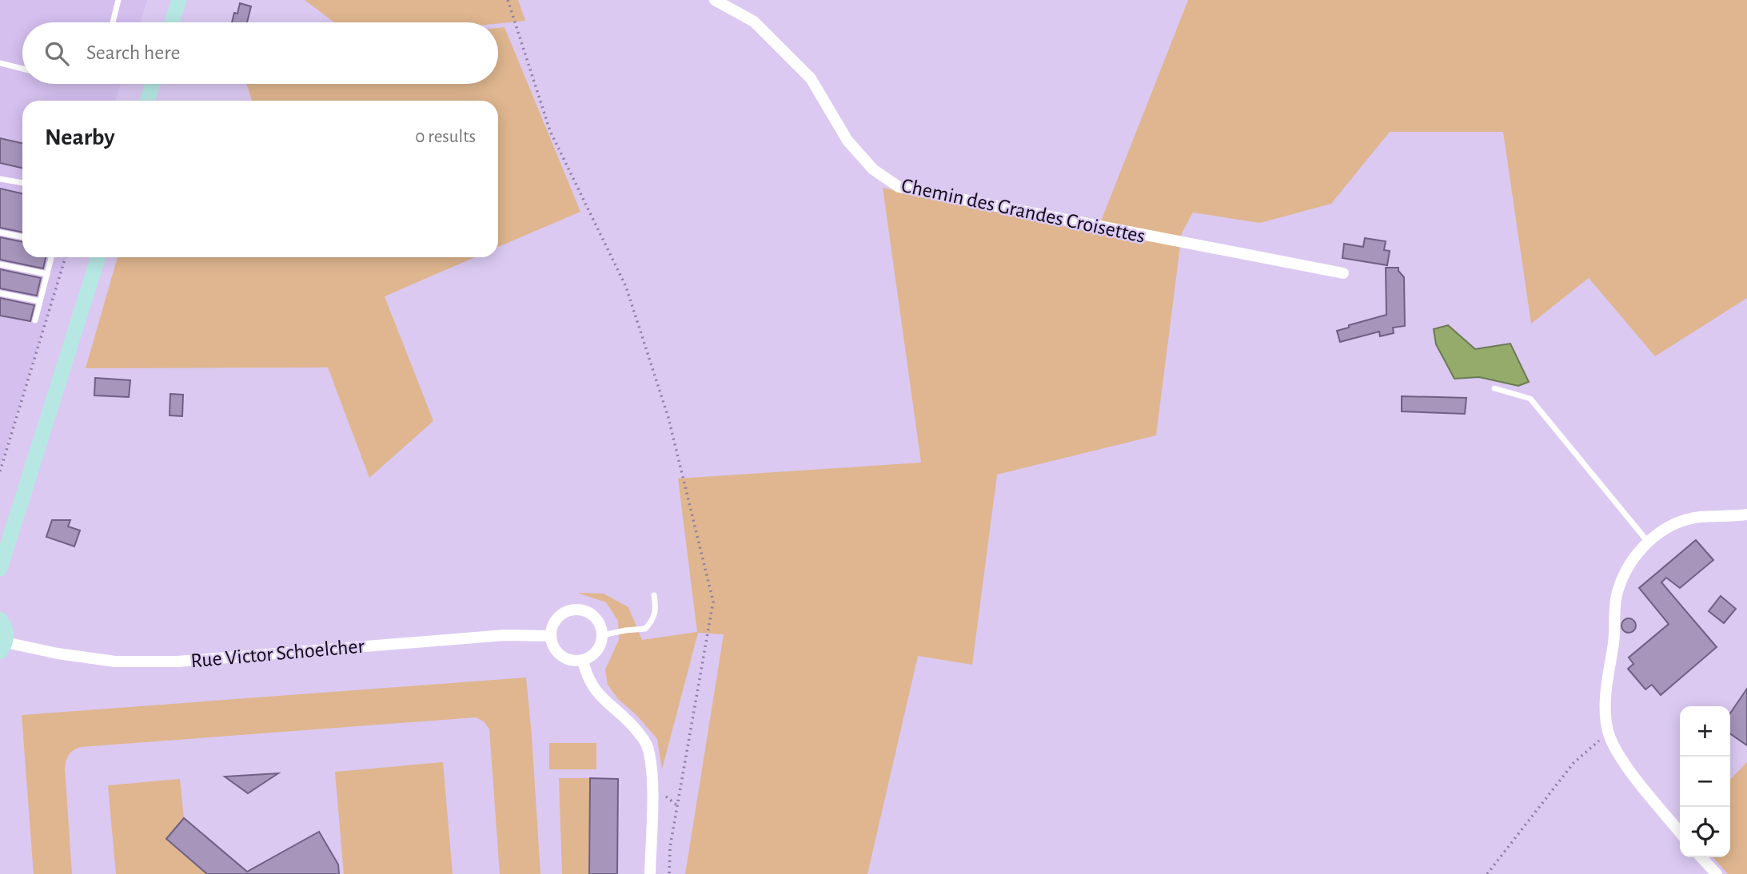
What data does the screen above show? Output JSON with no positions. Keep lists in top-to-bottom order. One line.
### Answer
{"streets":{"street":["Chemin des Grandes Croisettes","Rue Victor Schoelcher"]},"page":{"search":"Search here","heading":["Nearby","0 results"],"map_buttons":["+","−"]}}
